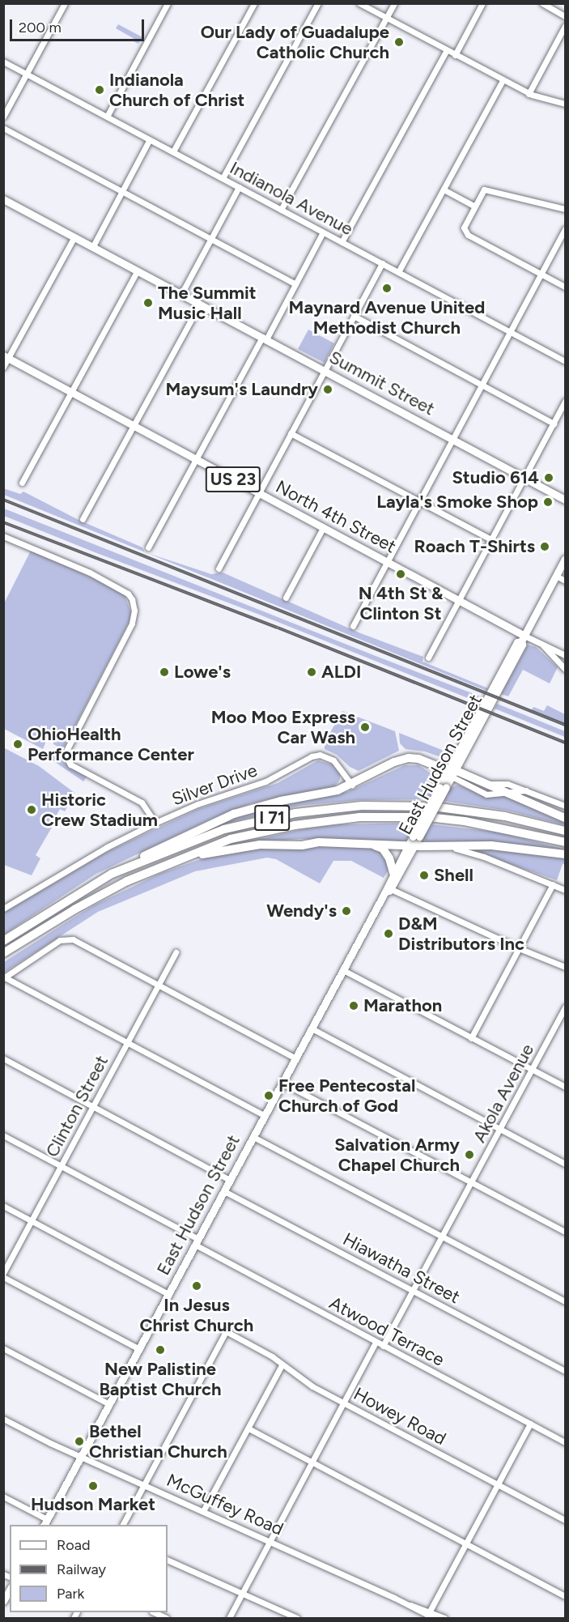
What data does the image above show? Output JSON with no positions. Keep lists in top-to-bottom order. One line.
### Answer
{"streets":{"highway":["I 71"],"main road":["Summit Street","US 23","North 4th Street","East Hudson Street"],"street":["Indianola Avenue","Silver Drive","Akola Avenue","Clinton Street","Hiawatha Street","Atwood Terrace","Howey Road","McGuffey Road"]},"crossings":[["North 4th Street","East Hudson Street"],["East Hudson Street","Hiawatha Street"],["East Hudson Street","Atwood Terrace"],["East Hudson Street","McGuffey Road"],["Akola Avenue","Hiawatha Street"],["Akola Avenue","Atwood Terrace"],["Clinton Street","Atwood Terrace"],["Howey Road","McGuffey Road"]],"places":["Our Lady of Guadalupe Catholic Church","Indianola Church of Christ","Maynard Avenue United Methodist Church","The Summit Music Hall","Maysum's Laundry","Studio 614","Layla's Smoke Shop","Roach T-Shirts","N 4th St & Clinton St","Lowe's","ALDI","Moo Moo Express Car Wash","OhioHealth Performance Center","Historic Crew Stadium","Shell","Wendy's","D&M Distributors Inc","Marathon","Free Pentecostal Church of God","Salvation Army Chapel Church","In Jesus Christ Church","New Palistine Baptist Church","Bethel Christian Church","Hudson Market"],"legend":["Road","Railway","Park"],"scale_bar":"200 m"}
